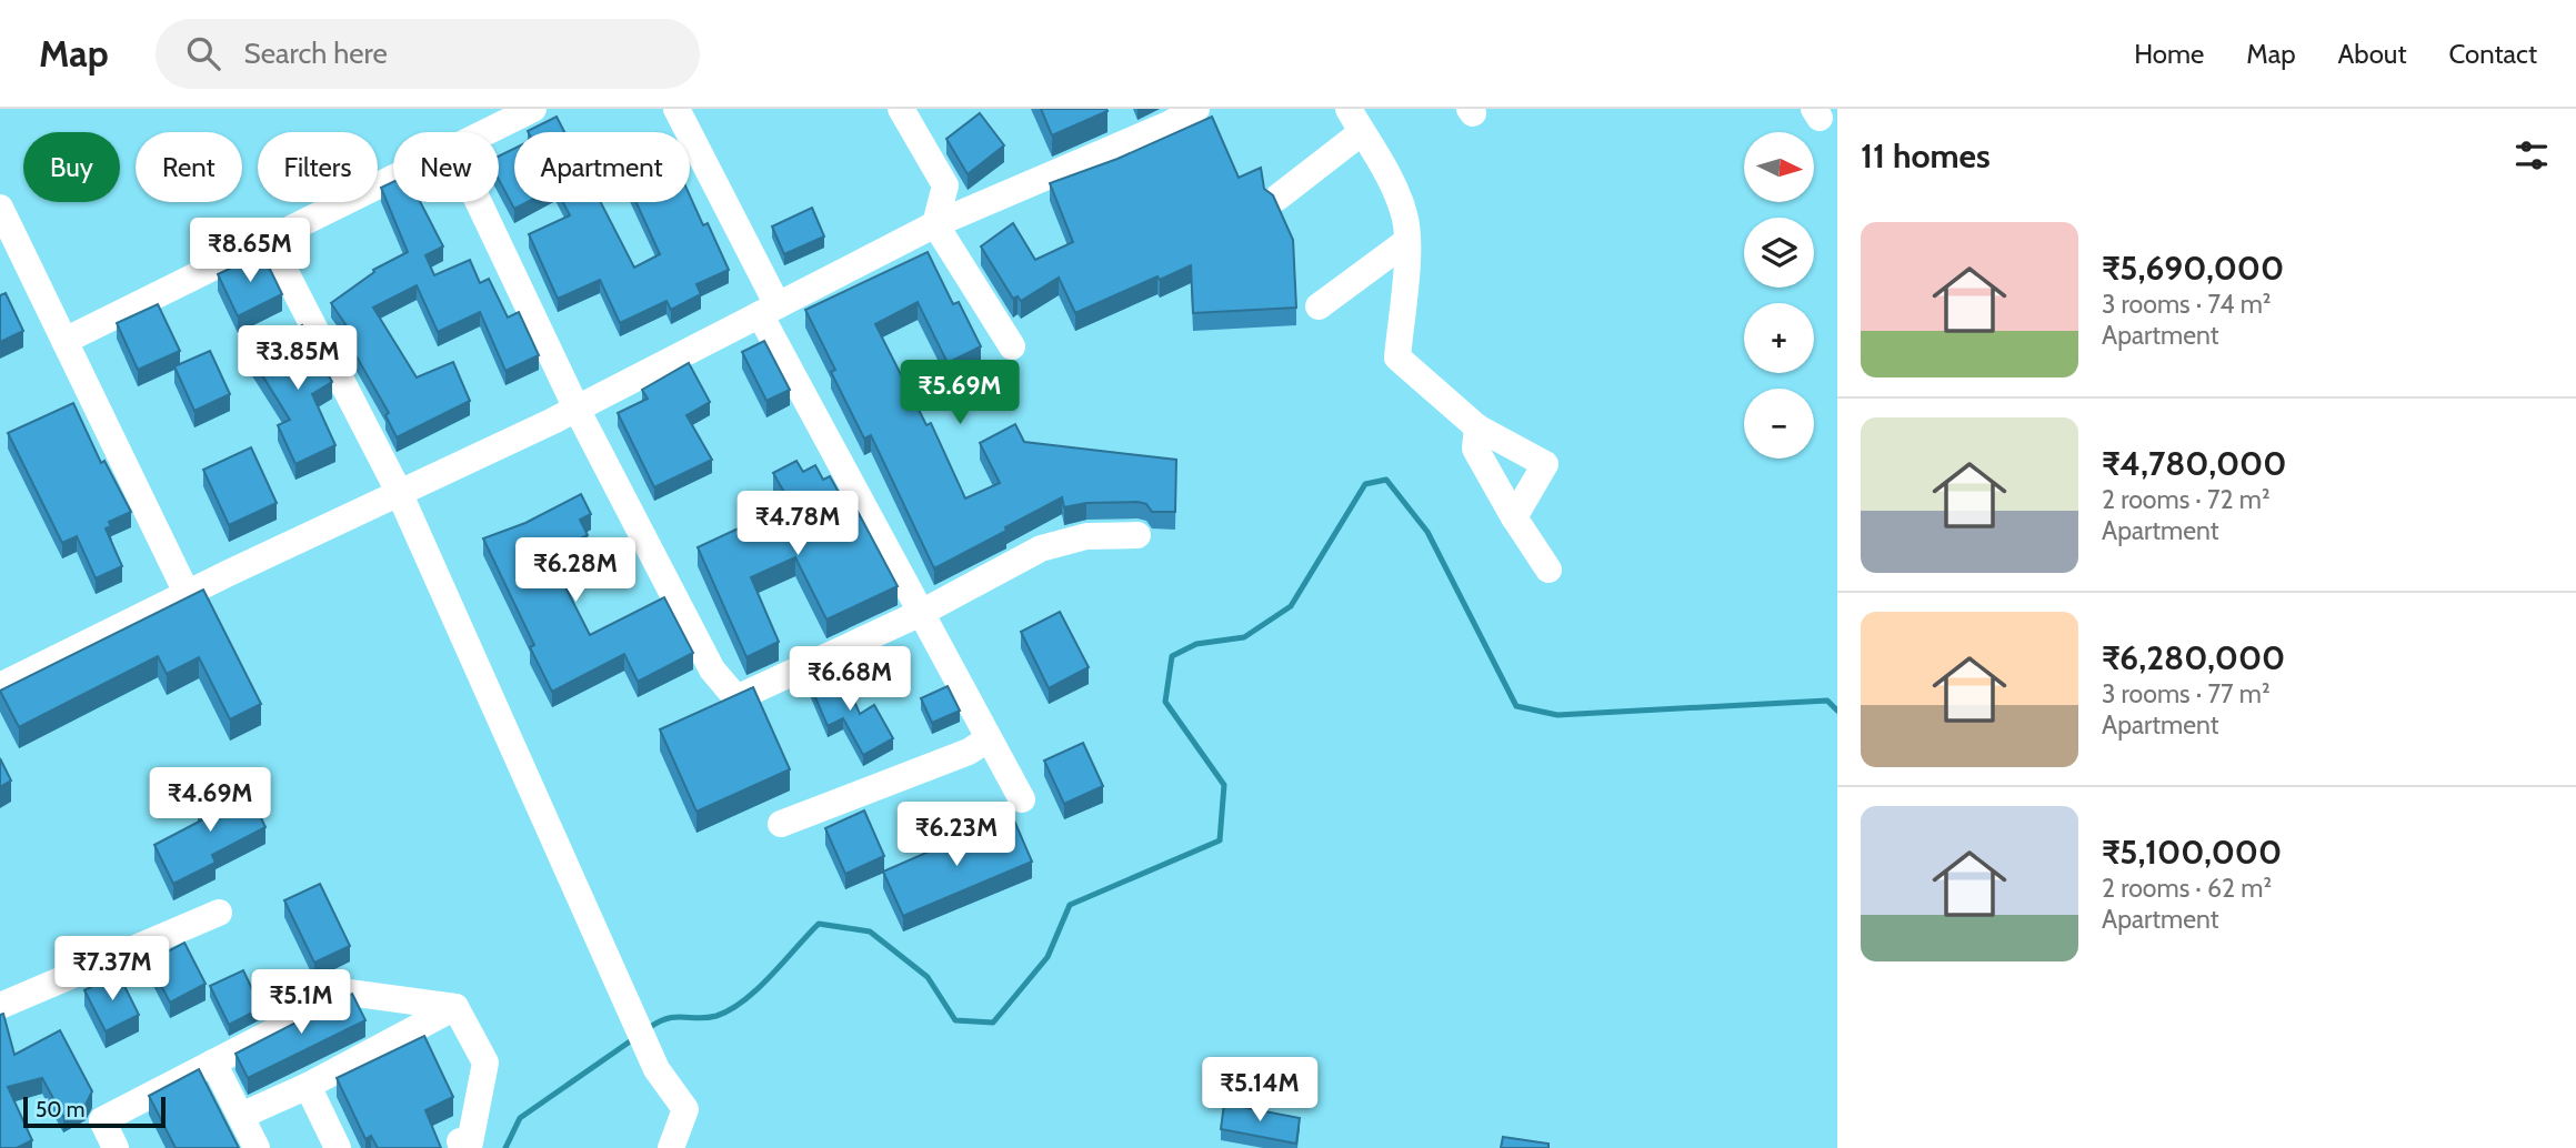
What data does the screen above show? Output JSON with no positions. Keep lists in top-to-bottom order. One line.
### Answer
{"scale_bar":"50 m","north":"right","page":{"header":"Map","search":"Search here","nav":["Home","Map","About","Contact"],"heading":"11 homes","map_buttons":["+","−"],"chip":["Buy","Rent","Filters","New","Apartment"],"list":[{"name":"₹5,690,000","note":"3 rooms · 74 m² · Apartment"},{"name":"₹4,780,000","note":"2 rooms · 72 m² · Apartment"},{"name":"₹6,280,000","note":"3 rooms · 77 m² · Apartment"},{"name":"₹5,100,000","note":"2 rooms · 62 m² · Apartment"}],"price":["₹8.65M","₹3.85M","₹5.69M","₹4.78M","₹6.28M","₹6.68M","₹4.69M","₹6.23M","₹7.37M","₹5.1M","₹5.14M"],"scale":"50 m"}}
